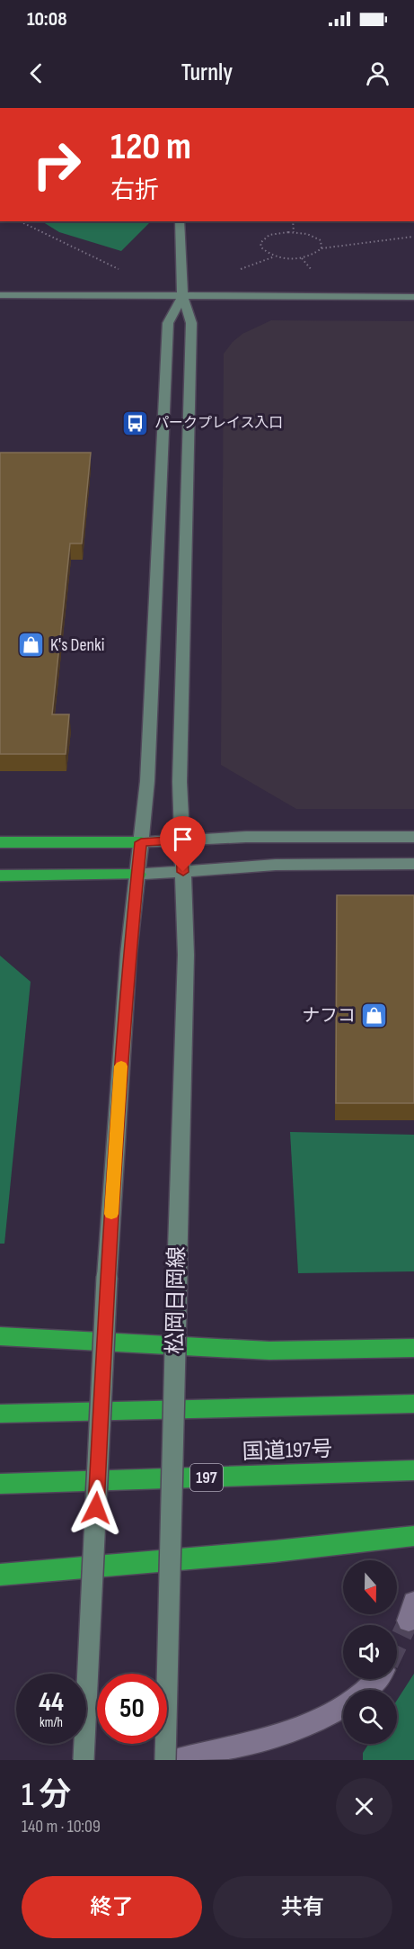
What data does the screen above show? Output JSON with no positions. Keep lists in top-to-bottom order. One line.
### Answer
{"streets":{"highway":["国道197号","197"],"street":["松岡日岡線"]},"places":{"bus stop":["パークプレイス入口"],"shop":["K's Denki","ナフコ"]},"north":"bottom","page":{"status":"10:08","header":"Turnly","turn":["120 m","右折"],"speed":"44 km/h","limit":"50","heading":["1 分","140 m · 10:09"],"buttons":["終了","共有"]}}
